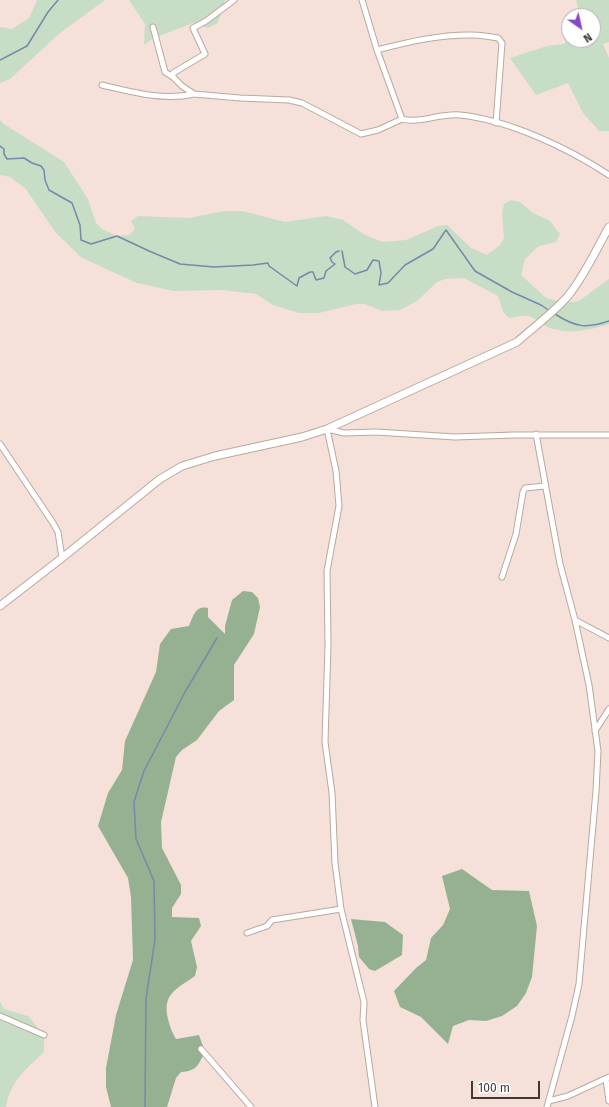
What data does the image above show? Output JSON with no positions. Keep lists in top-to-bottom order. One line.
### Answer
{"scale_bar":"100 m","north":"bottom right"}
